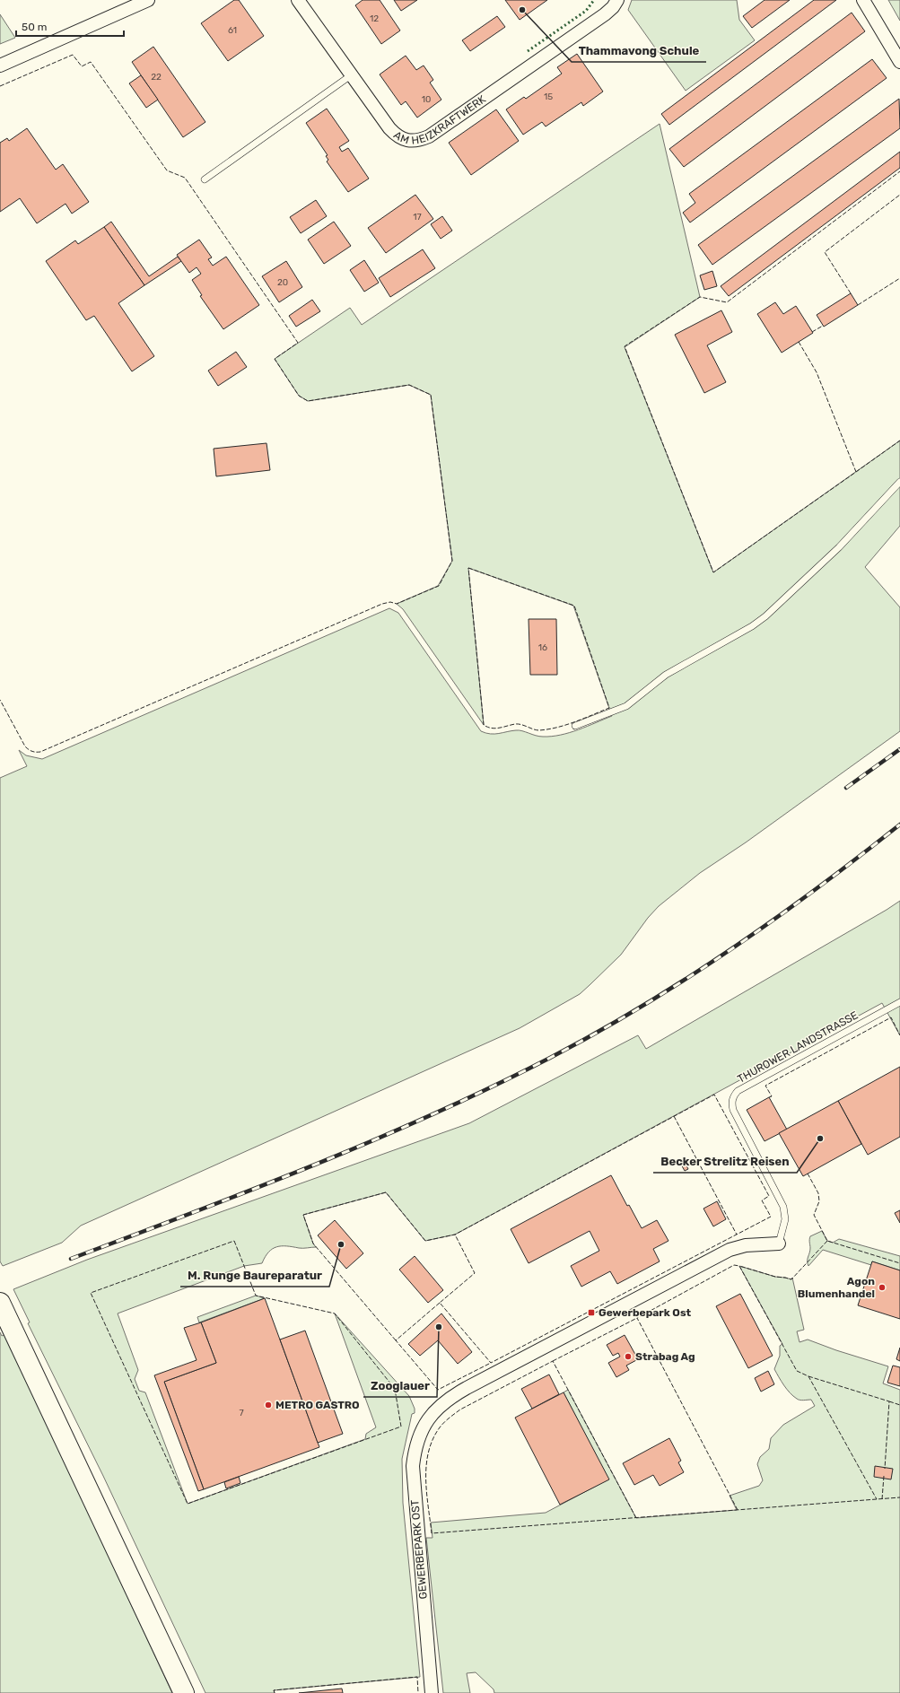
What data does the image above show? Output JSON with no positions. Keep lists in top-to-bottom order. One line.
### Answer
{"streets":{"street":["AM HEIZKRAFTWERK","GEWERBEPARK OST"],"lane":["THUROWER LANDSTRASSE"]},"crossings":[["THUROWER LANDSTRASSE","GEWERBEPARK OST"]],"places":{"other":["Thammavong Schule","Becker Strelitz Reisen","M. Runge Baureparatur","Agon Blumenhandel","Zooglauer","Strabag Ag","METRO GASTRO"],"transit":["Gewerbepark Ost"]},"house_numbers":["12","61","22","15","10","17","20","16","7"],"scale_bar":"50 m"}
